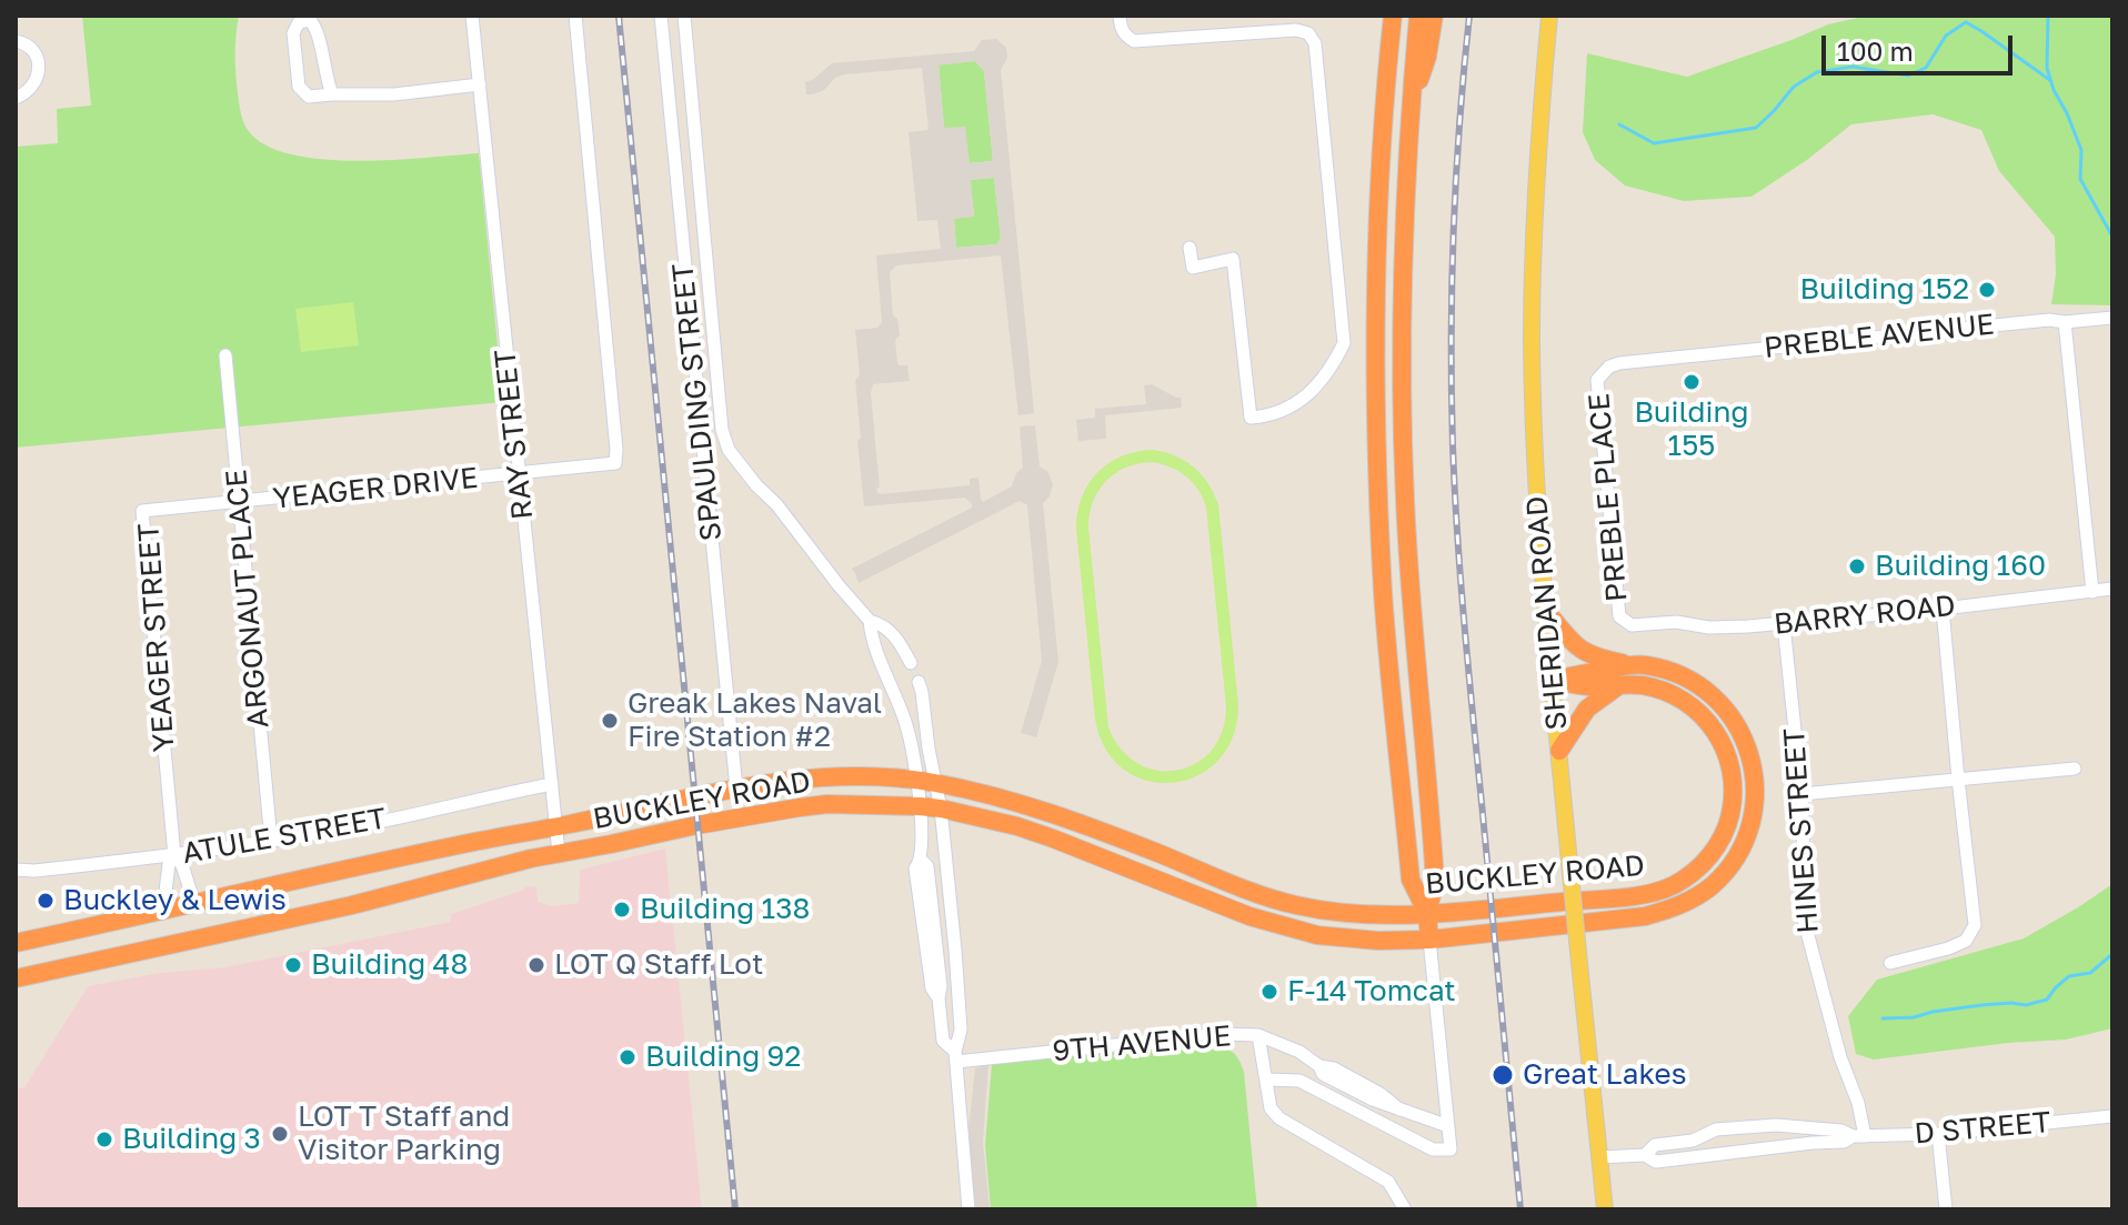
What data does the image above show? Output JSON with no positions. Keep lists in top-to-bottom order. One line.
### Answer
{"streets":{"highway":["BUCKLEY ROAD"],"main road":["SHERIDAN ROAD"],"street":["PREBLE AVENUE","SPAULDING STREET","RAY STREET","YEAGER DRIVE","PREBLE PLACE","ARGONAUT PLACE","BARRY ROAD","YEAGER STREET","HINES STREET","ATULE STREET","9TH AVENUE","D STREET"]},"crossings":[["PREBLE AVENUE","PREBLE PLACE"],["SPAULDING STREET","BUCKLEY ROAD"],["RAY STREET","YEAGER DRIVE"],["RAY STREET","BUCKLEY ROAD"],["RAY STREET","ATULE STREET"],["YEAGER DRIVE","ARGONAUT PLACE"],["YEAGER DRIVE","YEAGER STREET"],["PREBLE PLACE","BARRY ROAD"],["ARGONAUT PLACE","YEAGER STREET"],["ARGONAUT PLACE","ATULE STREET"],["SHERIDAN ROAD","BUCKLEY ROAD"],["SHERIDAN ROAD","D STREET"],["BARRY ROAD","HINES STREET"],["YEAGER STREET","ATULE STREET"],["HINES STREET","D STREET"]],"places":["Building 152","Building 155","Building 160","Greak Lakes Naval Fire Station #2","Buckley & Lewis","Building 138","Building 48","LOT Q Staff Lot","F-14 Tomcat","Building 92","Great Lakes","LOT T Staff and Visitor Parking","Building 3"],"scale_bar":"100 m"}
